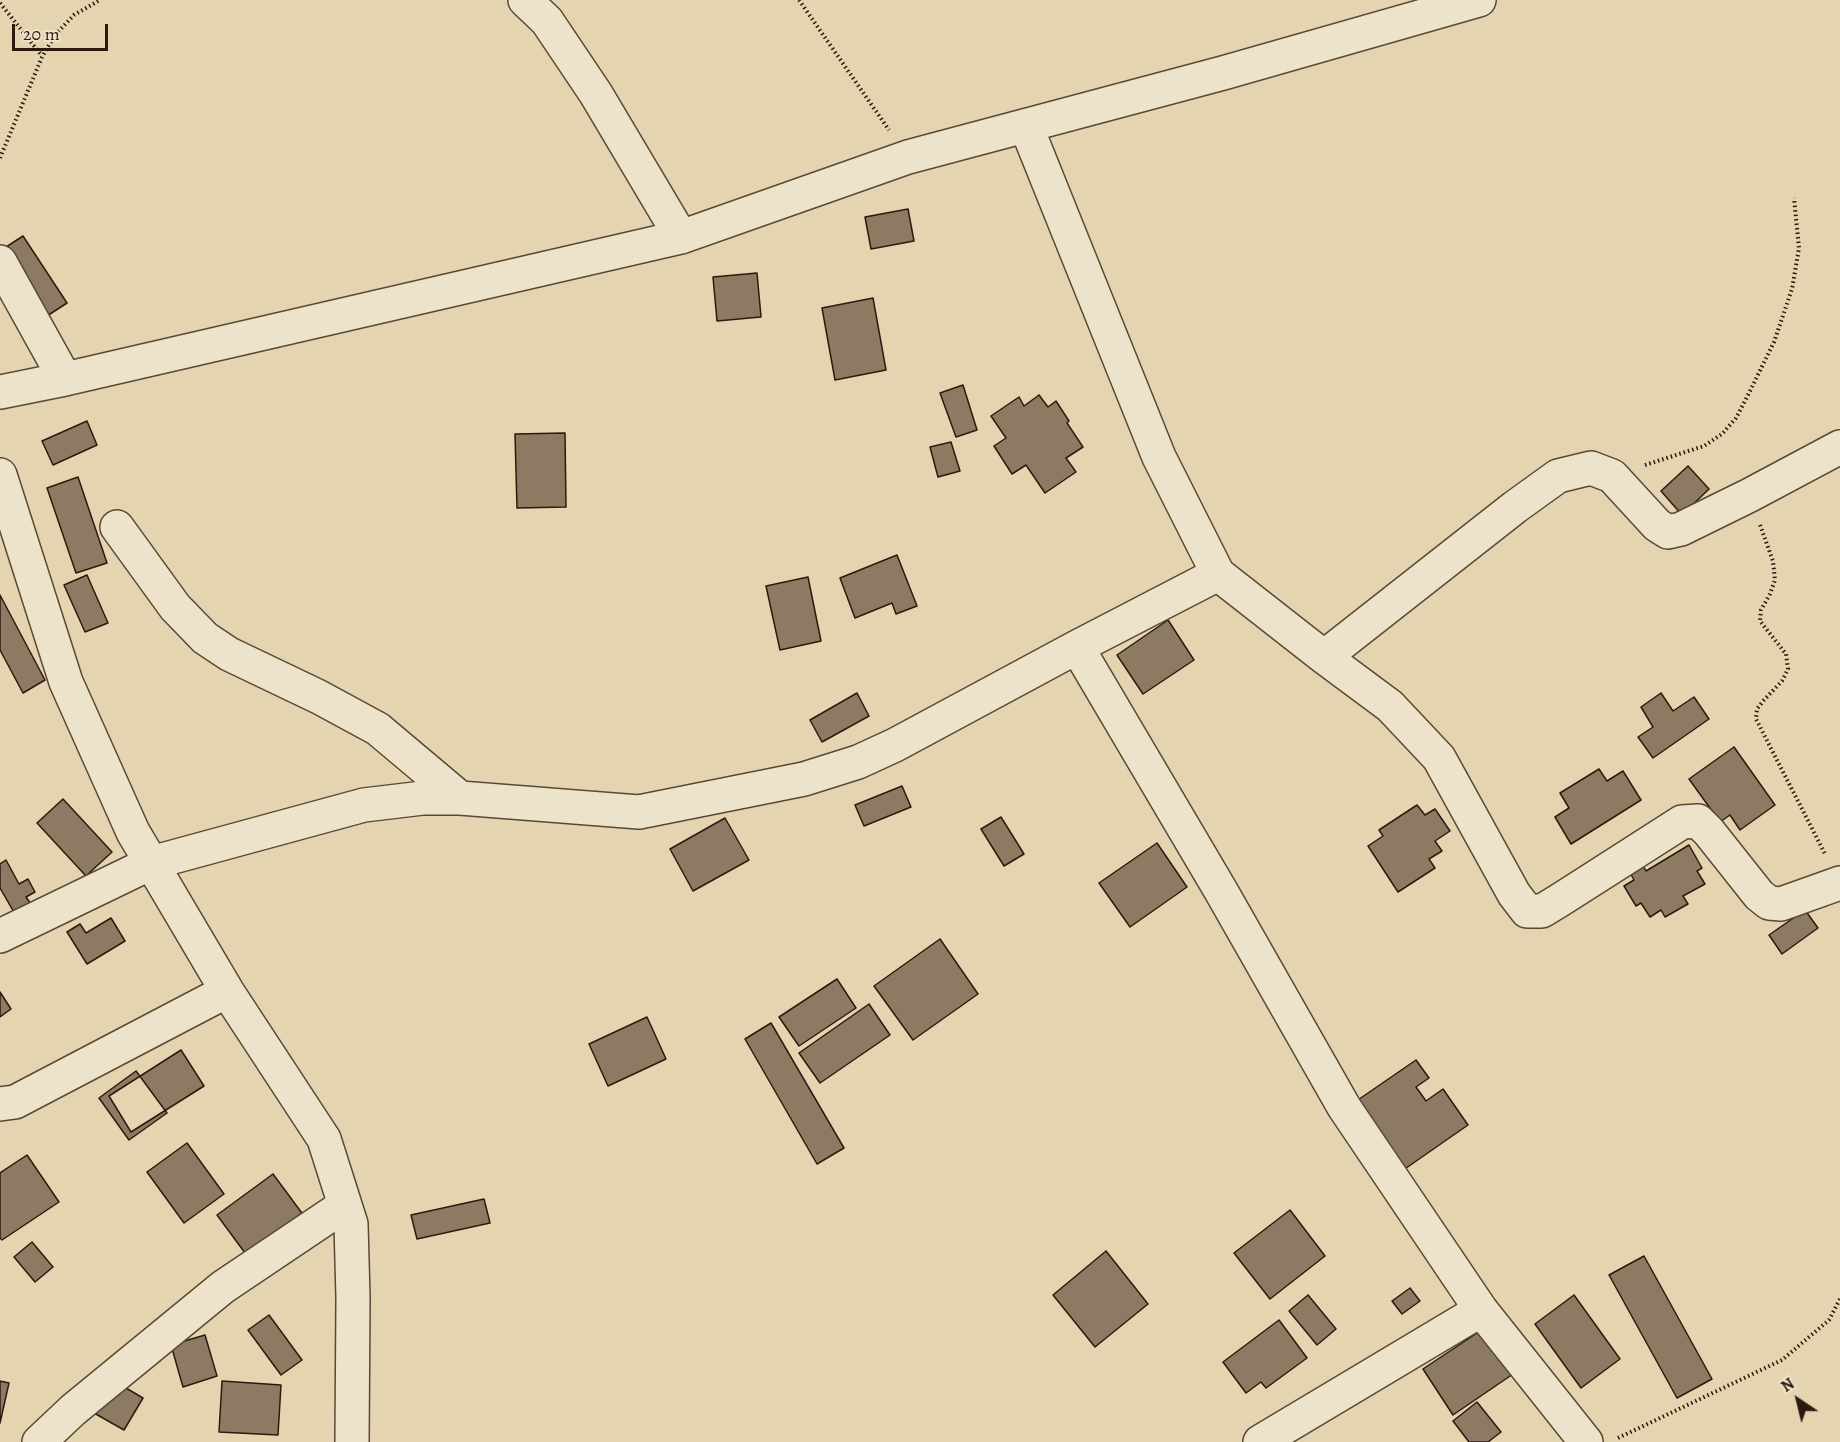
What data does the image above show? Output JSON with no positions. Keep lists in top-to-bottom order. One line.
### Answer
{"scale_bar":"20 m","north":"top left"}
